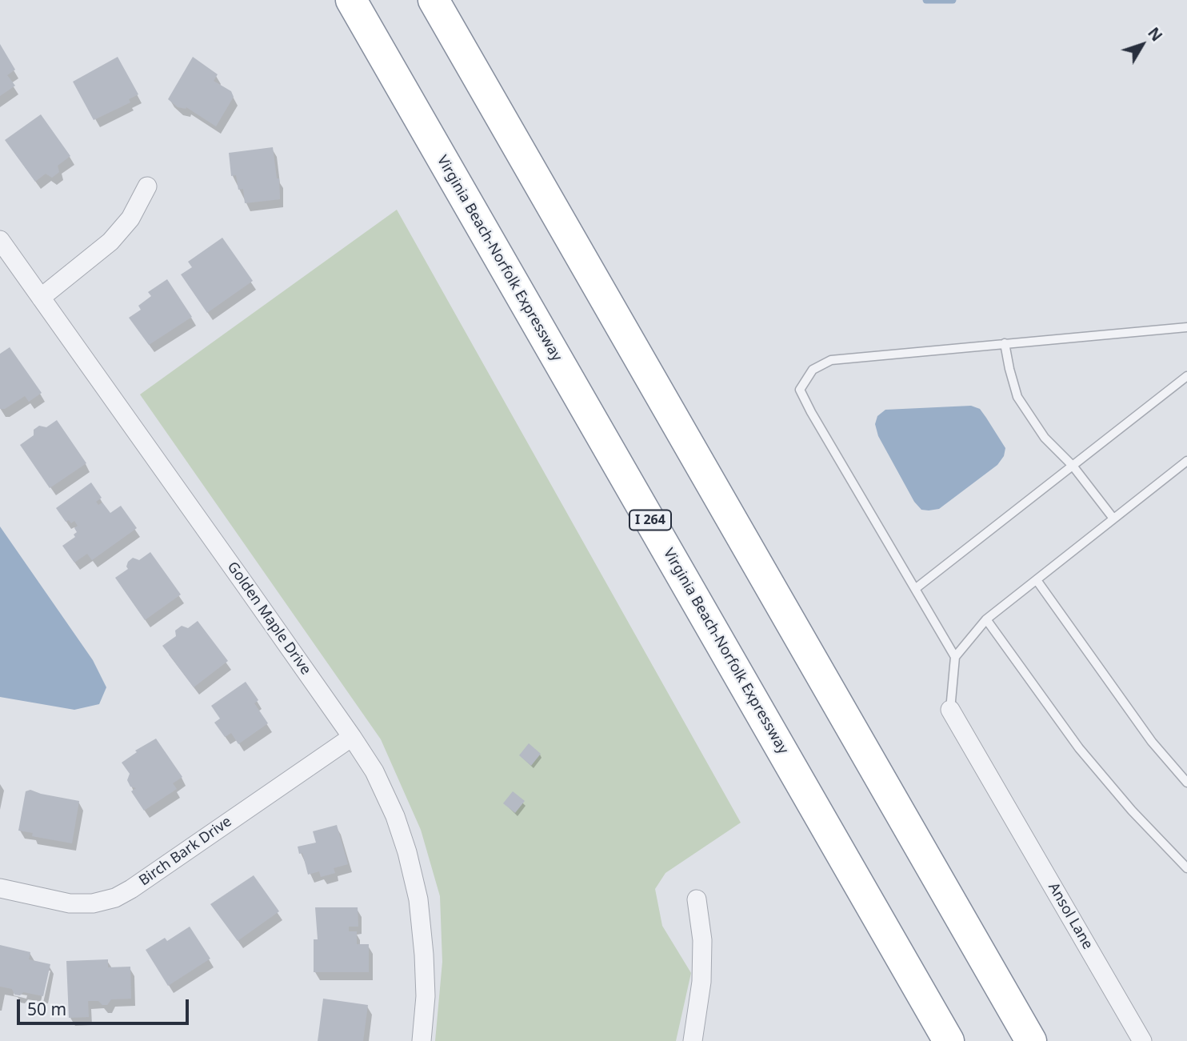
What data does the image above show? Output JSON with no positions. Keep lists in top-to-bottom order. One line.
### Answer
{"streets":{"highway":["Virginia Beach-Norfolk Expressway","I 264"],"street":["Golden Maple Drive","Birch Bark Drive","Ansol Lane"]},"crossings":[["Golden Maple Drive","Birch Bark Drive"]],"scale_bar":"50 m","north":"top right"}
